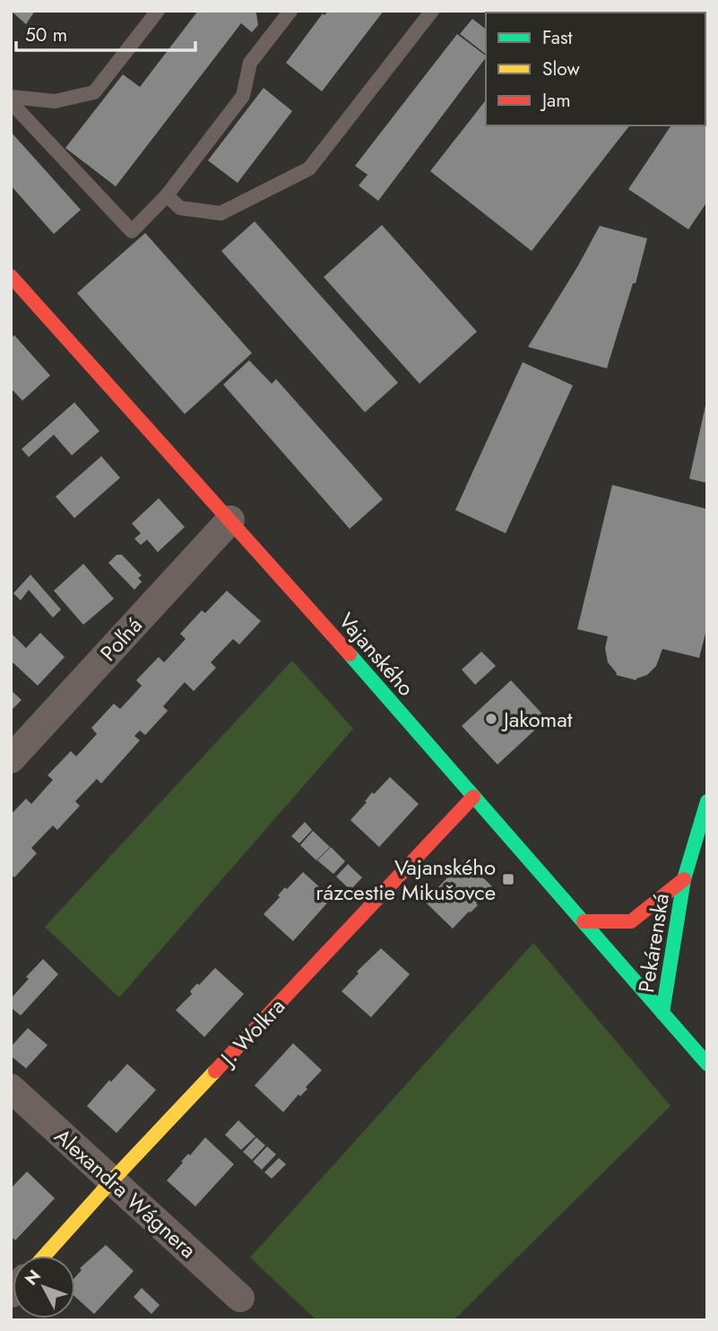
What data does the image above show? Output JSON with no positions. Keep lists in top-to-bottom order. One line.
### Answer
{"streets":{"main road":["Vajanského","Pekárenská","J. Wolkra"],"street":["Poľná","Alexandra Wágnera"]},"crossings":[["Poľná","Vajanského"],["Vajanského","Pekárenská"],["Vajanského","J. Wolkra"],["J. Wolkra","Alexandra Wágnera"]],"places":{"other":["Jakomat"],"transit":["Vajanského rázcestie Mikušovce"]},"legend":["Fast","Slow","Jam"],"scale_bar":"50 m","north":"top left"}
